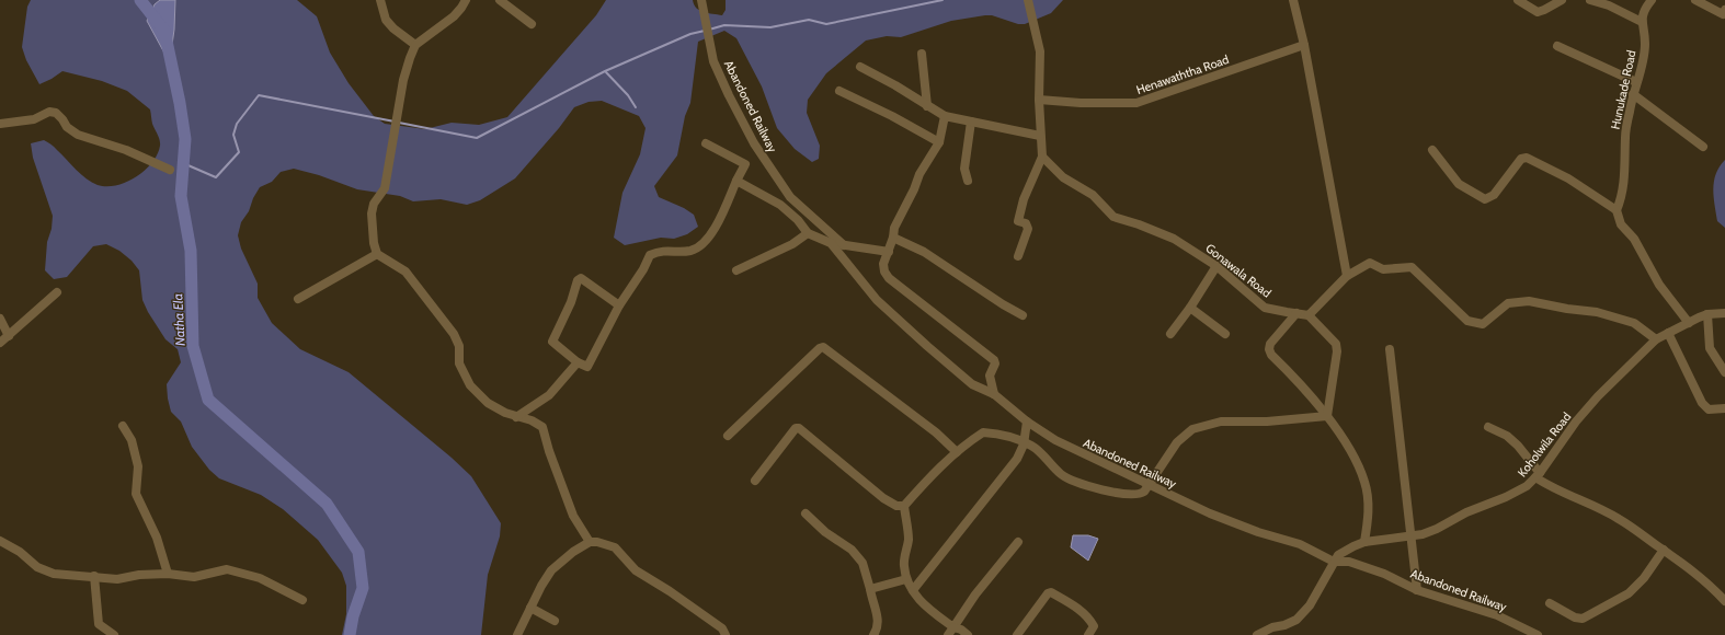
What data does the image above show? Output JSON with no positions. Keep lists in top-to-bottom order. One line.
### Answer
{"streets":{"street":["Henawaththa Road","Hunukade Road","Abandoned Railway","Gonawala Road","Koholwila Road"]},"crossings":[["Abandoned Railway","Koholwila Road"]],"water":["Natha Ela"]}
